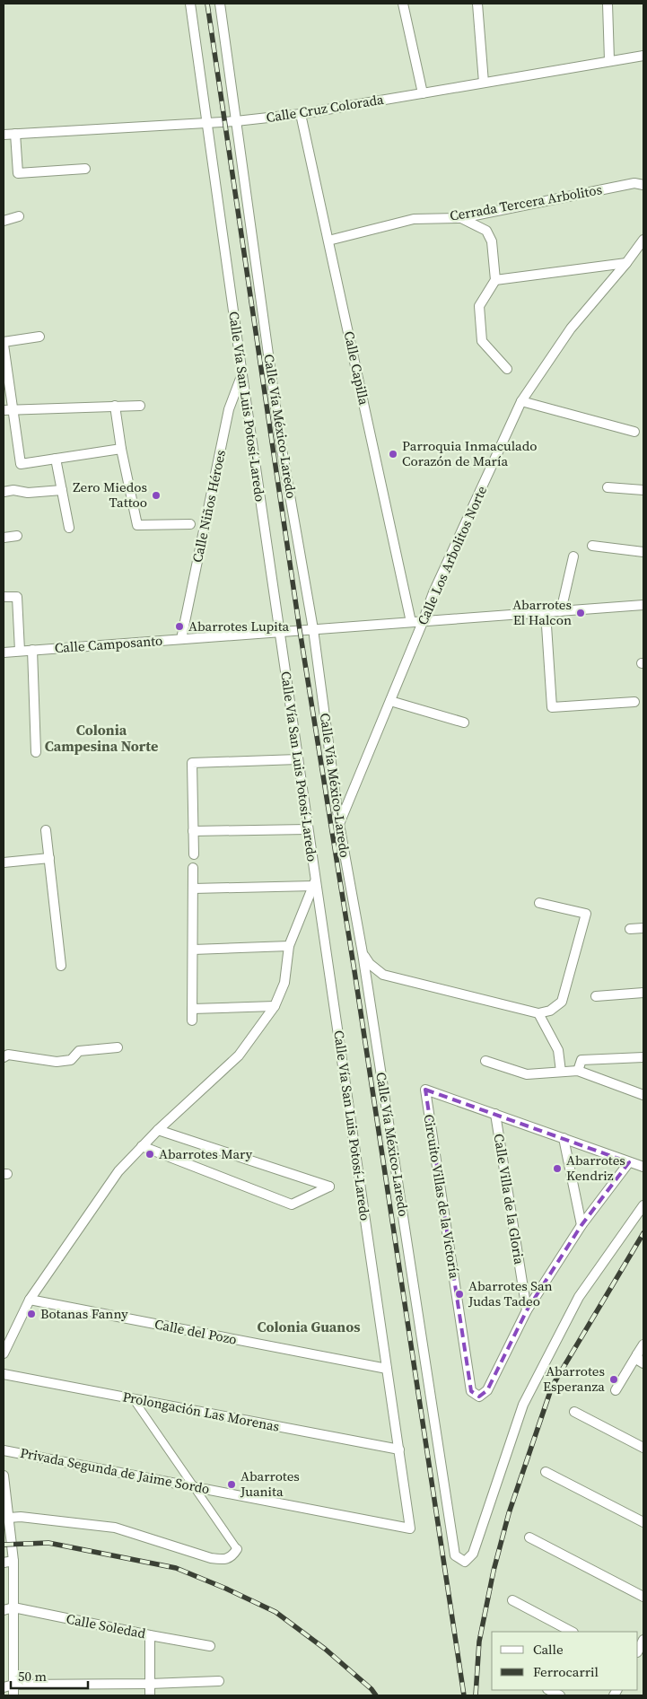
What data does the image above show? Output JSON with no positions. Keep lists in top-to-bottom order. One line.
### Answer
{"streets":{"street":["Calle Cruz Colorada","Cerrada Tercera Arbolitos","Calle Capilla","Calle Vía San Luis Potosí-Laredo","Calle Vía México-Laredo","Calle Niños Héroes","Calle Los Arbolitos Norte","Calle Camposanto","Circuito Villas de la Victoría","Calle Villa de la Gloria","Calle del Pozo","Prolongación Las Morenas","Privada Segunda de Jaime Sordo","Calle Soledad"]},"crossings":[["Calle Cruz Colorada","Calle Capilla"],["Calle Cruz Colorada","Calle Vía San Luis Potosí-Laredo"],["Calle Cruz Colorada","Calle Vía México-Laredo"],["Cerrada Tercera Arbolitos","Calle Capilla"],["Calle Capilla","Calle Camposanto"],["Calle Vía San Luis Potosí-Laredo","Calle Niños Héroes"],["Calle Vía San Luis Potosí-Laredo","Calle Camposanto"],["Calle Vía San Luis Potosí-Laredo","Calle del Pozo"],["Calle Vía San Luis Potosí-Laredo","Prolongación Las Morenas"],["Calle Vía San Luis Potosí-Laredo","Privada Segunda de Jaime Sordo"],["Calle Vía México-Laredo","Calle Los Arbolitos Norte"],["Calle Vía México-Laredo","Calle Camposanto"],["Calle Niños Héroes","Calle Camposanto"],["Calle Los Arbolitos Norte","Calle Camposanto"],["Circuito Villas de la Victoría","Calle Villa de la Gloria"]],"districts":["Colonia Campesina Norte","Colonia Guanos"],"places":["Parroquia Inmaculado Corazón de María","Zero Miedos Tattoo","Abarrotes El Halcon","Abarrotes Lupita","Abarrotes Mary","Abarrotes Kendriz","Abarrotes San Judas Tadeo","Botanas Fanny","Abarrotes Esperanza","Abarrotes Juanita"],"legend":["Calle","Ferrocarril"],"scale_bar":"50 m"}
